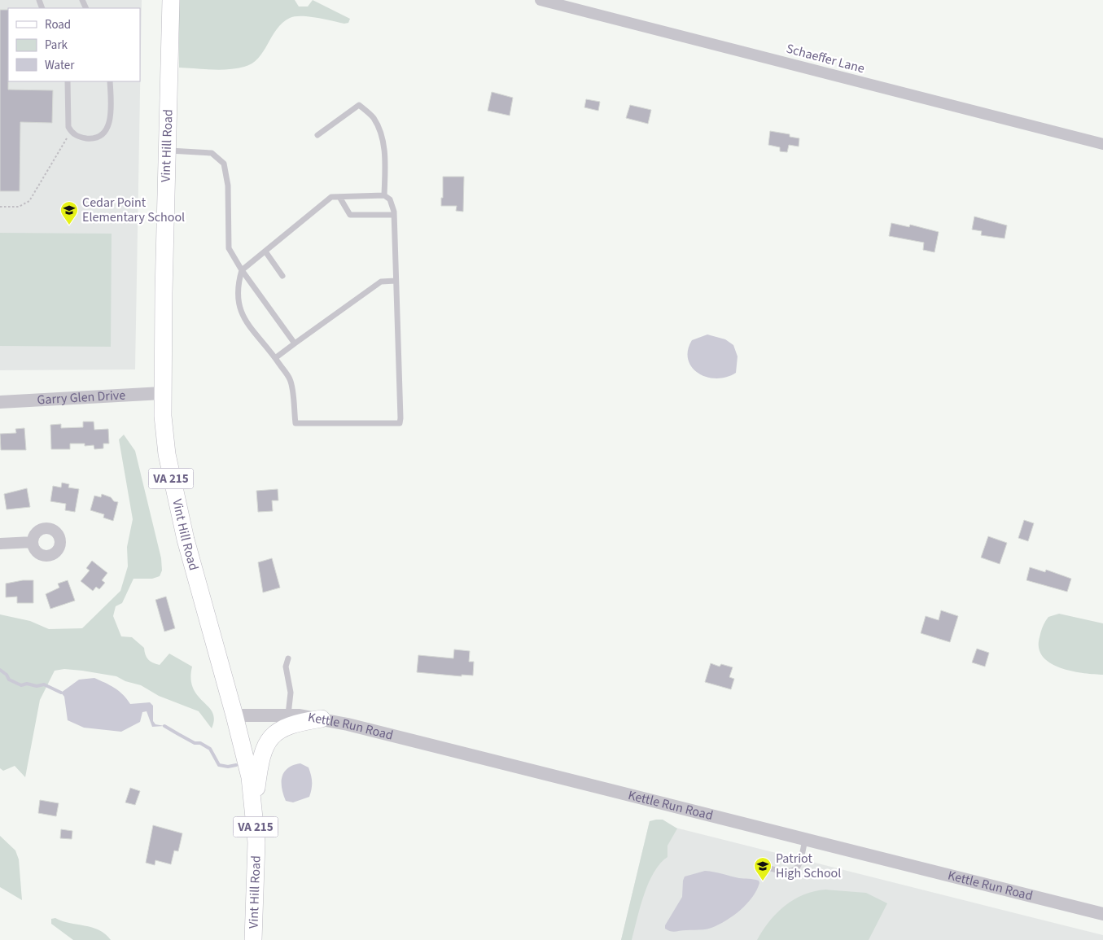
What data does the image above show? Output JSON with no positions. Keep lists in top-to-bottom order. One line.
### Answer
{"streets":{"main road":["Vint Hill Road","VA 215"],"street":["Schaeffer Lane","Garry Glen Drive","Kettle Run Road"]},"crossings":[["Vint Hill Road","Garry Glen Drive"],["Vint Hill Road","Kettle Run Road"]],"places":{"school or university":["Cedar Point Elementary School","Patriot High School"]},"legend":["Road","Park","Water"]}
